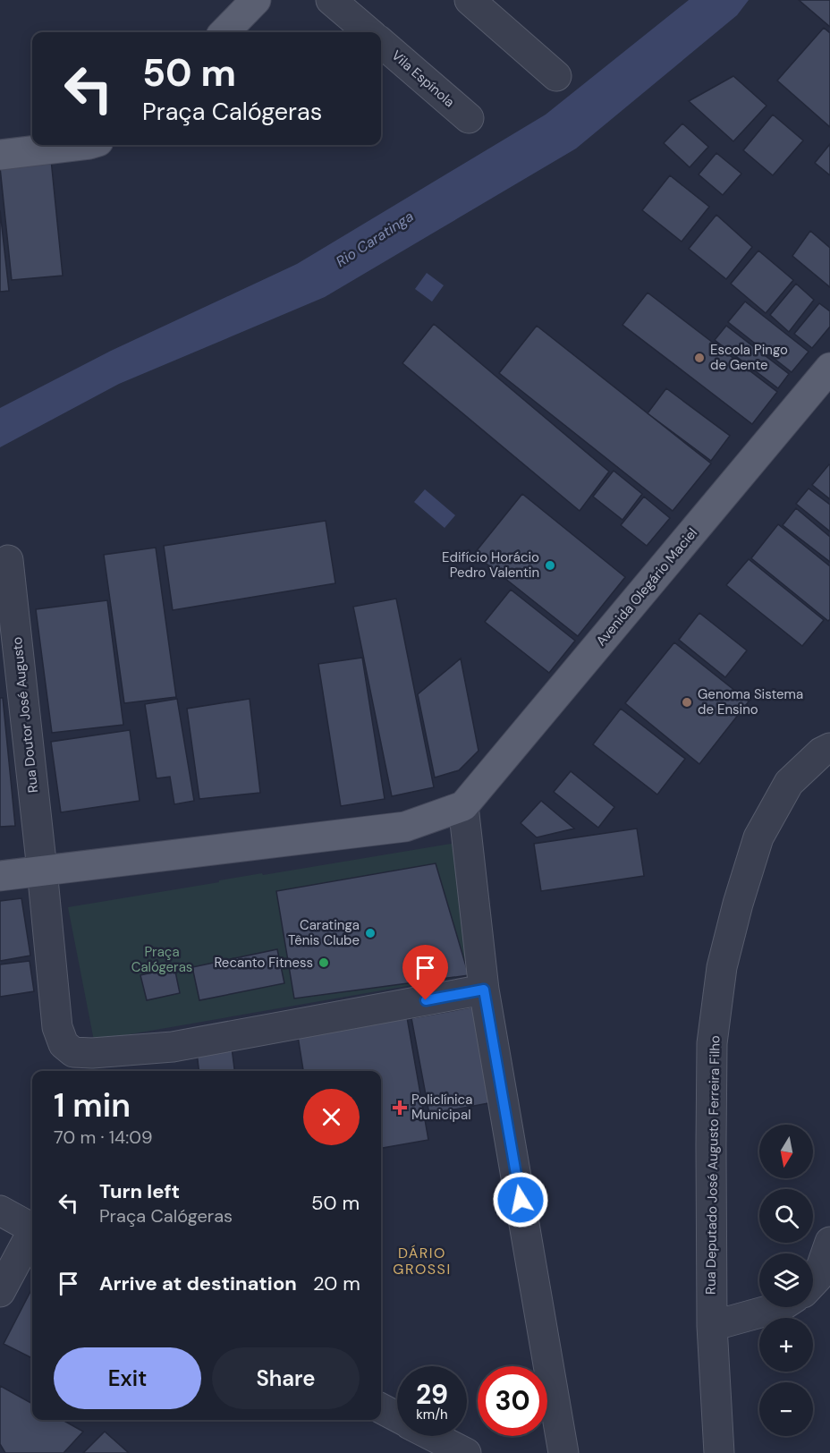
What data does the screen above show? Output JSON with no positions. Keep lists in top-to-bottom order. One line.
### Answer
{"streets":{"main road":["Avenida Olegário Maciel"],"street":["Vila Espínola","Rua Doutor José Augusto","Rua Deputado José Augusto Ferreira Filho"]},"districts":["DÁRIO GROSSI"],"water":["Rio Caratinga"],"parks":["Praça Calógeras"],"places":{"other":["Escola Pingo de Gente","Edifício Horácio Pedro Valentin","Genoma Sistema de Ensino","Caratinga Tênis Clube","Recanto Fitness"],"health":["Policlínica Municipal"]},"north":"bottom","page":{"turn":["50 m","Praça Calógeras"],"heading":["1 min","70 m · 14:09"],"map_buttons":["+","−"],"list":[{"name":"Turn left","note":"Praça Calógeras","value":"50 m"},{"name":"Arrive at destination","value":"20 m"}],"buttons":["Exit","Share"],"speed":"29 km/h","limit":"30"}}
